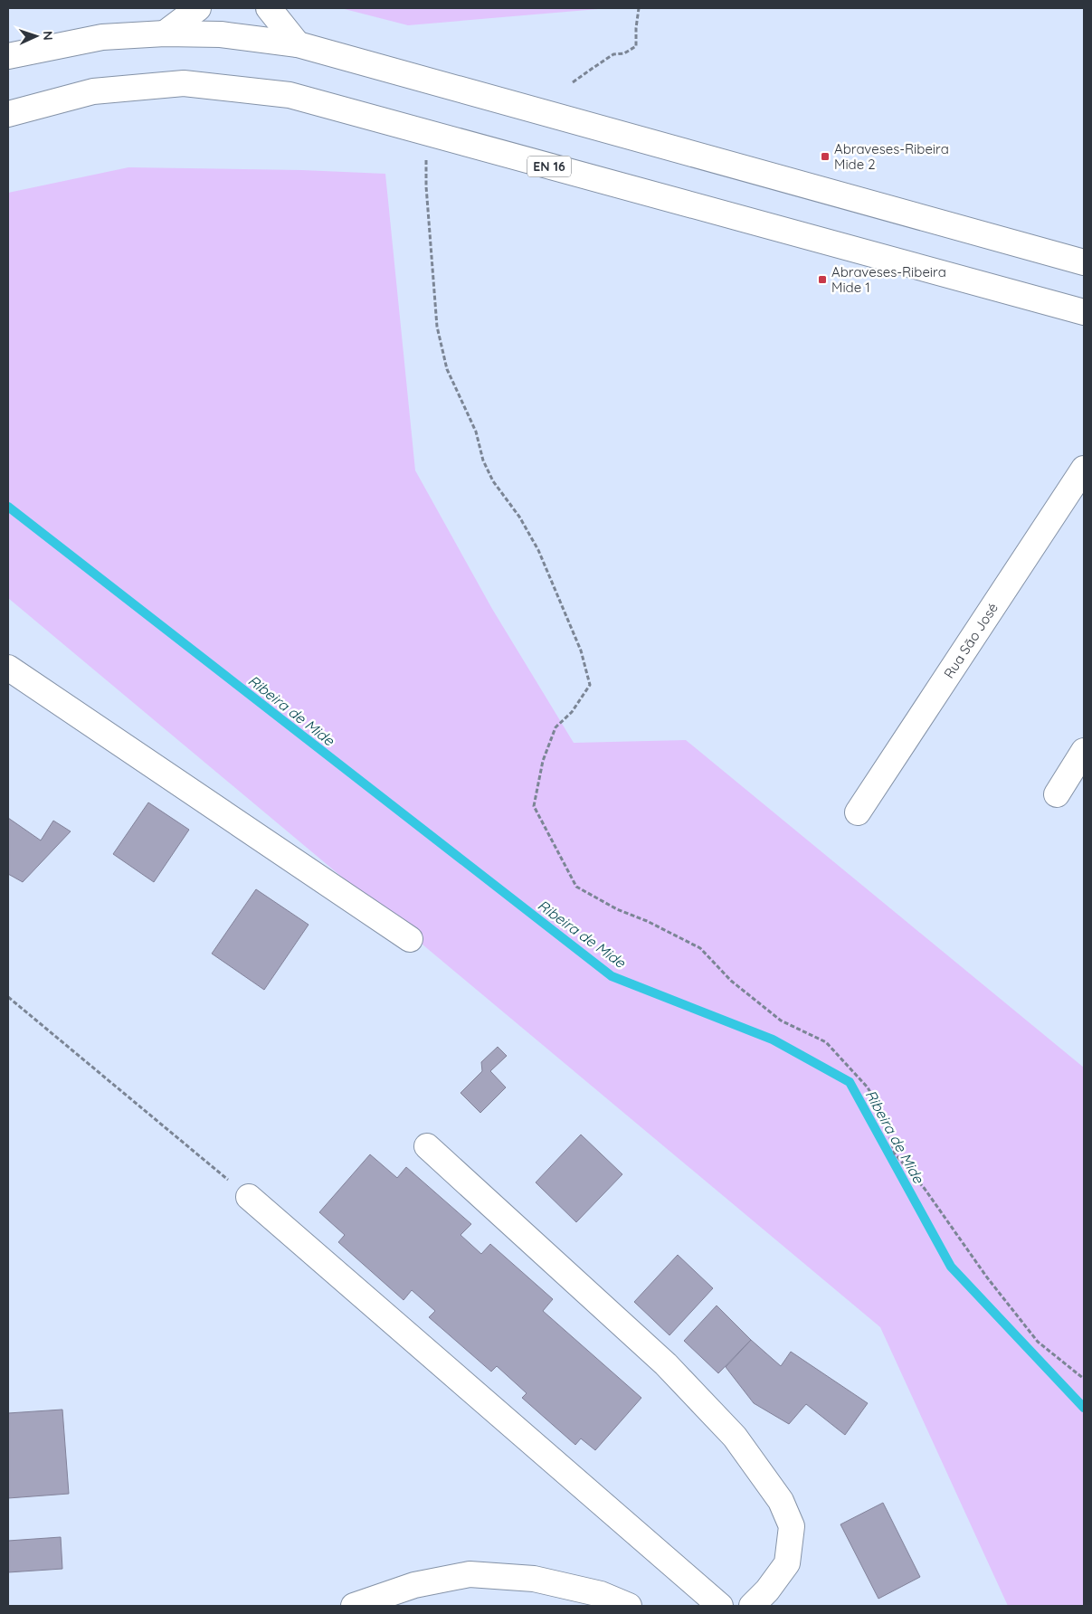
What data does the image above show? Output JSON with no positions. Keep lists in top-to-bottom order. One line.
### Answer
{"streets":{"street":["EN 16","Rua São José"]},"water":["Ribeira de Mide"],"places":{"transit":["Abraveses-Ribeira Mide 2","Abraveses-Ribeira Mide 1"]},"north":"right"}
